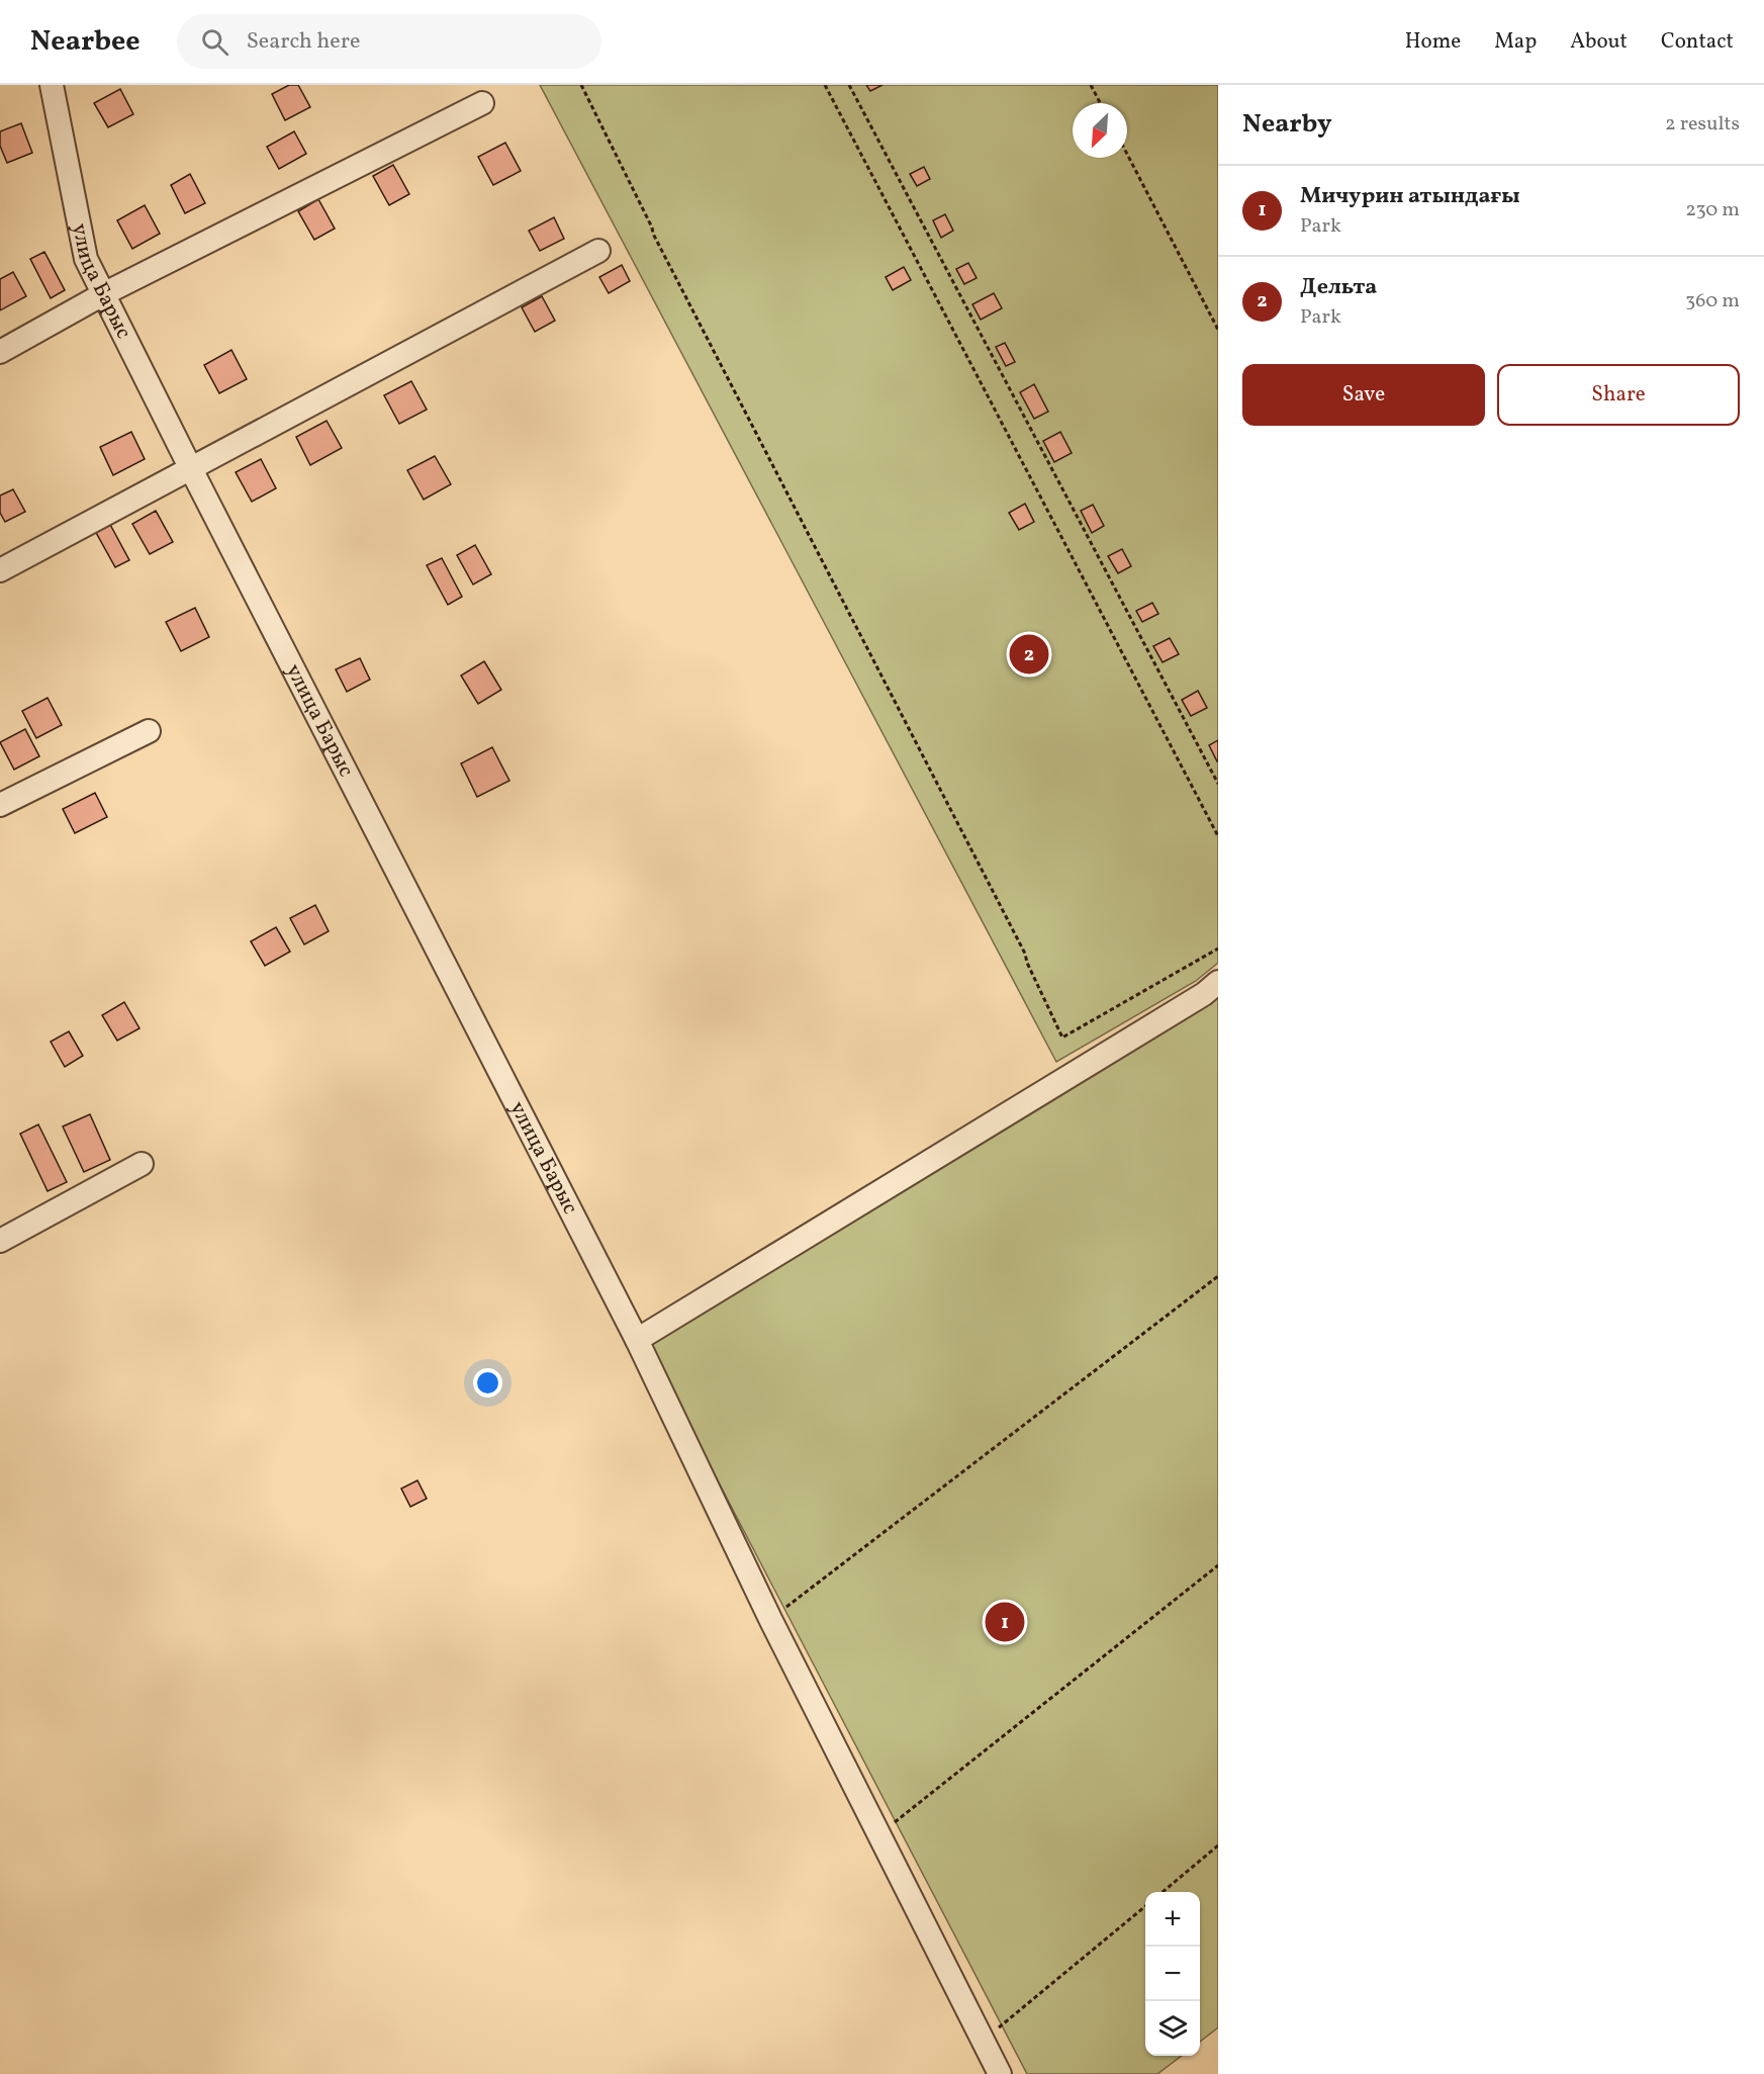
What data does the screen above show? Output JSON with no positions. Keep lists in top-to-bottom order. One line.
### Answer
{"streets":{"street":["улица Барыс"]},"north":"bottom left","page":{"header":"Nearbee","search":"Search here","nav":["Home","Map","About","Contact"],"heading":["Nearby","2 results"],"list":[{"mark":"1","name":"Мичурин атындағы","note":"Park","value":"230 m"},{"mark":"2","name":"Дельта","note":"Park","value":"360 m"}],"buttons":["Save","Share"],"pins":["2","1"],"map_buttons":["+","−"]}}
